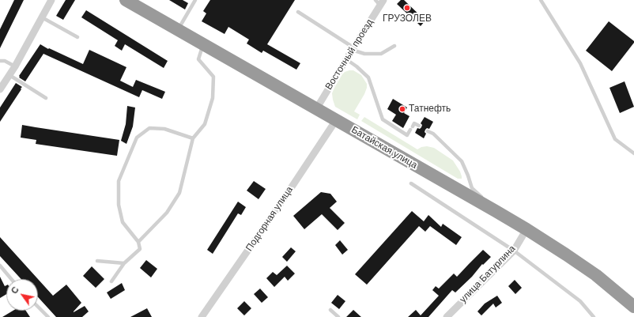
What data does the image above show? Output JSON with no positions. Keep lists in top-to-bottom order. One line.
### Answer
{"streets":{"highway":["Батайская улица"],"street":["Восточный проезд","Подгорная улица","улица Батурлина"]},"crossings":[["Восточный проезд","Батайская улица"],["Батайская улица","Подгорная улица"],["Батайская улица","улица Батурлина"]],"places":["ГРУЗОЛЕВ","Татнефть"],"north":"top left"}
